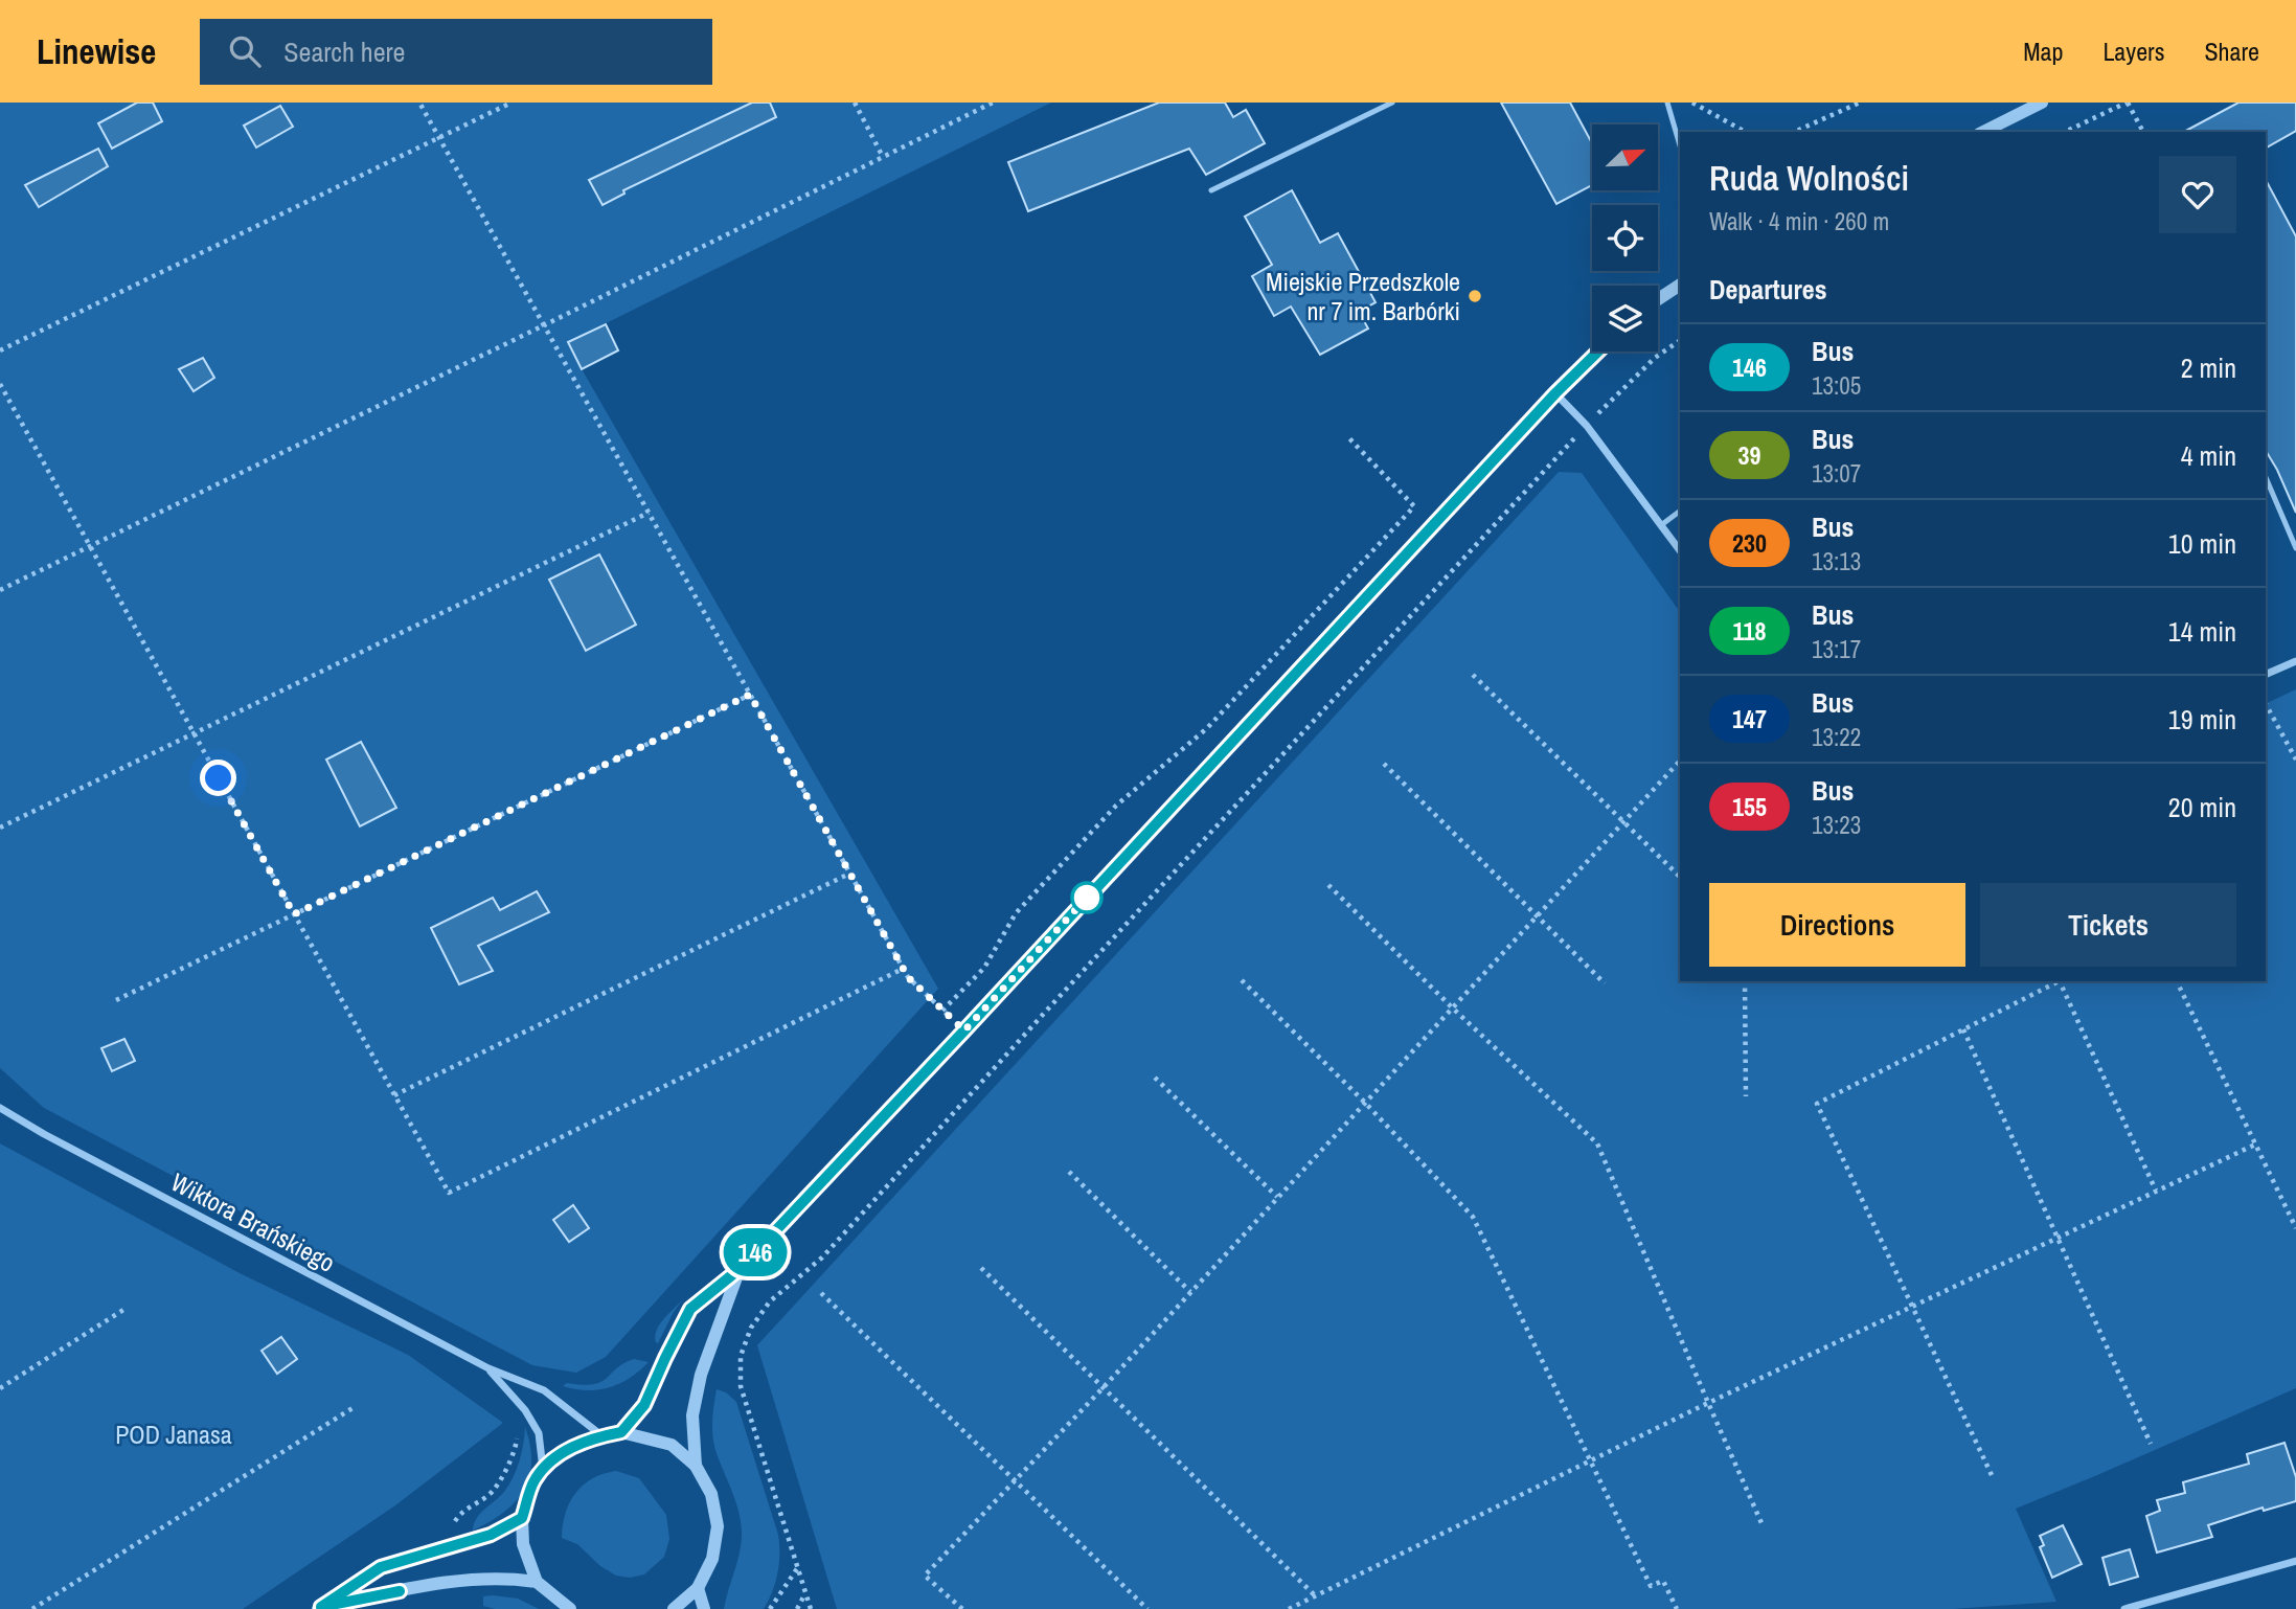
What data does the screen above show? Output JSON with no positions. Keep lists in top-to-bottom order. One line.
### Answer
{"streets":{"street":["Wiktora Brańskiego"]},"parks":["POD Janasa"],"places":["Miejskie Przedszkole nr 7 im. Barbórki"],"lines":["bus line 146"],"north":"top right","page":{"header":"Linewise","search":"Search here","nav":["Map","Layers","Share"],"on_map":"146","heading":[["Ruda Wolności","Walk · 4 min · 260 m"],"Departures"],"list":[{"mark":"146","name":"Bus","note":"13:05","value":"2 min"},{"mark":"39","name":"Bus","note":"13:07","value":"4 min"},{"mark":"230","name":"Bus","note":"13:13","value":"10 min"},{"mark":"118","name":"Bus","note":"13:17","value":"14 min"},{"mark":"147","name":"Bus","note":"13:22","value":"19 min"},{"mark":"155","name":"Bus","note":"13:23","value":"20 min"}],"buttons":["Directions","Tickets"]}}
